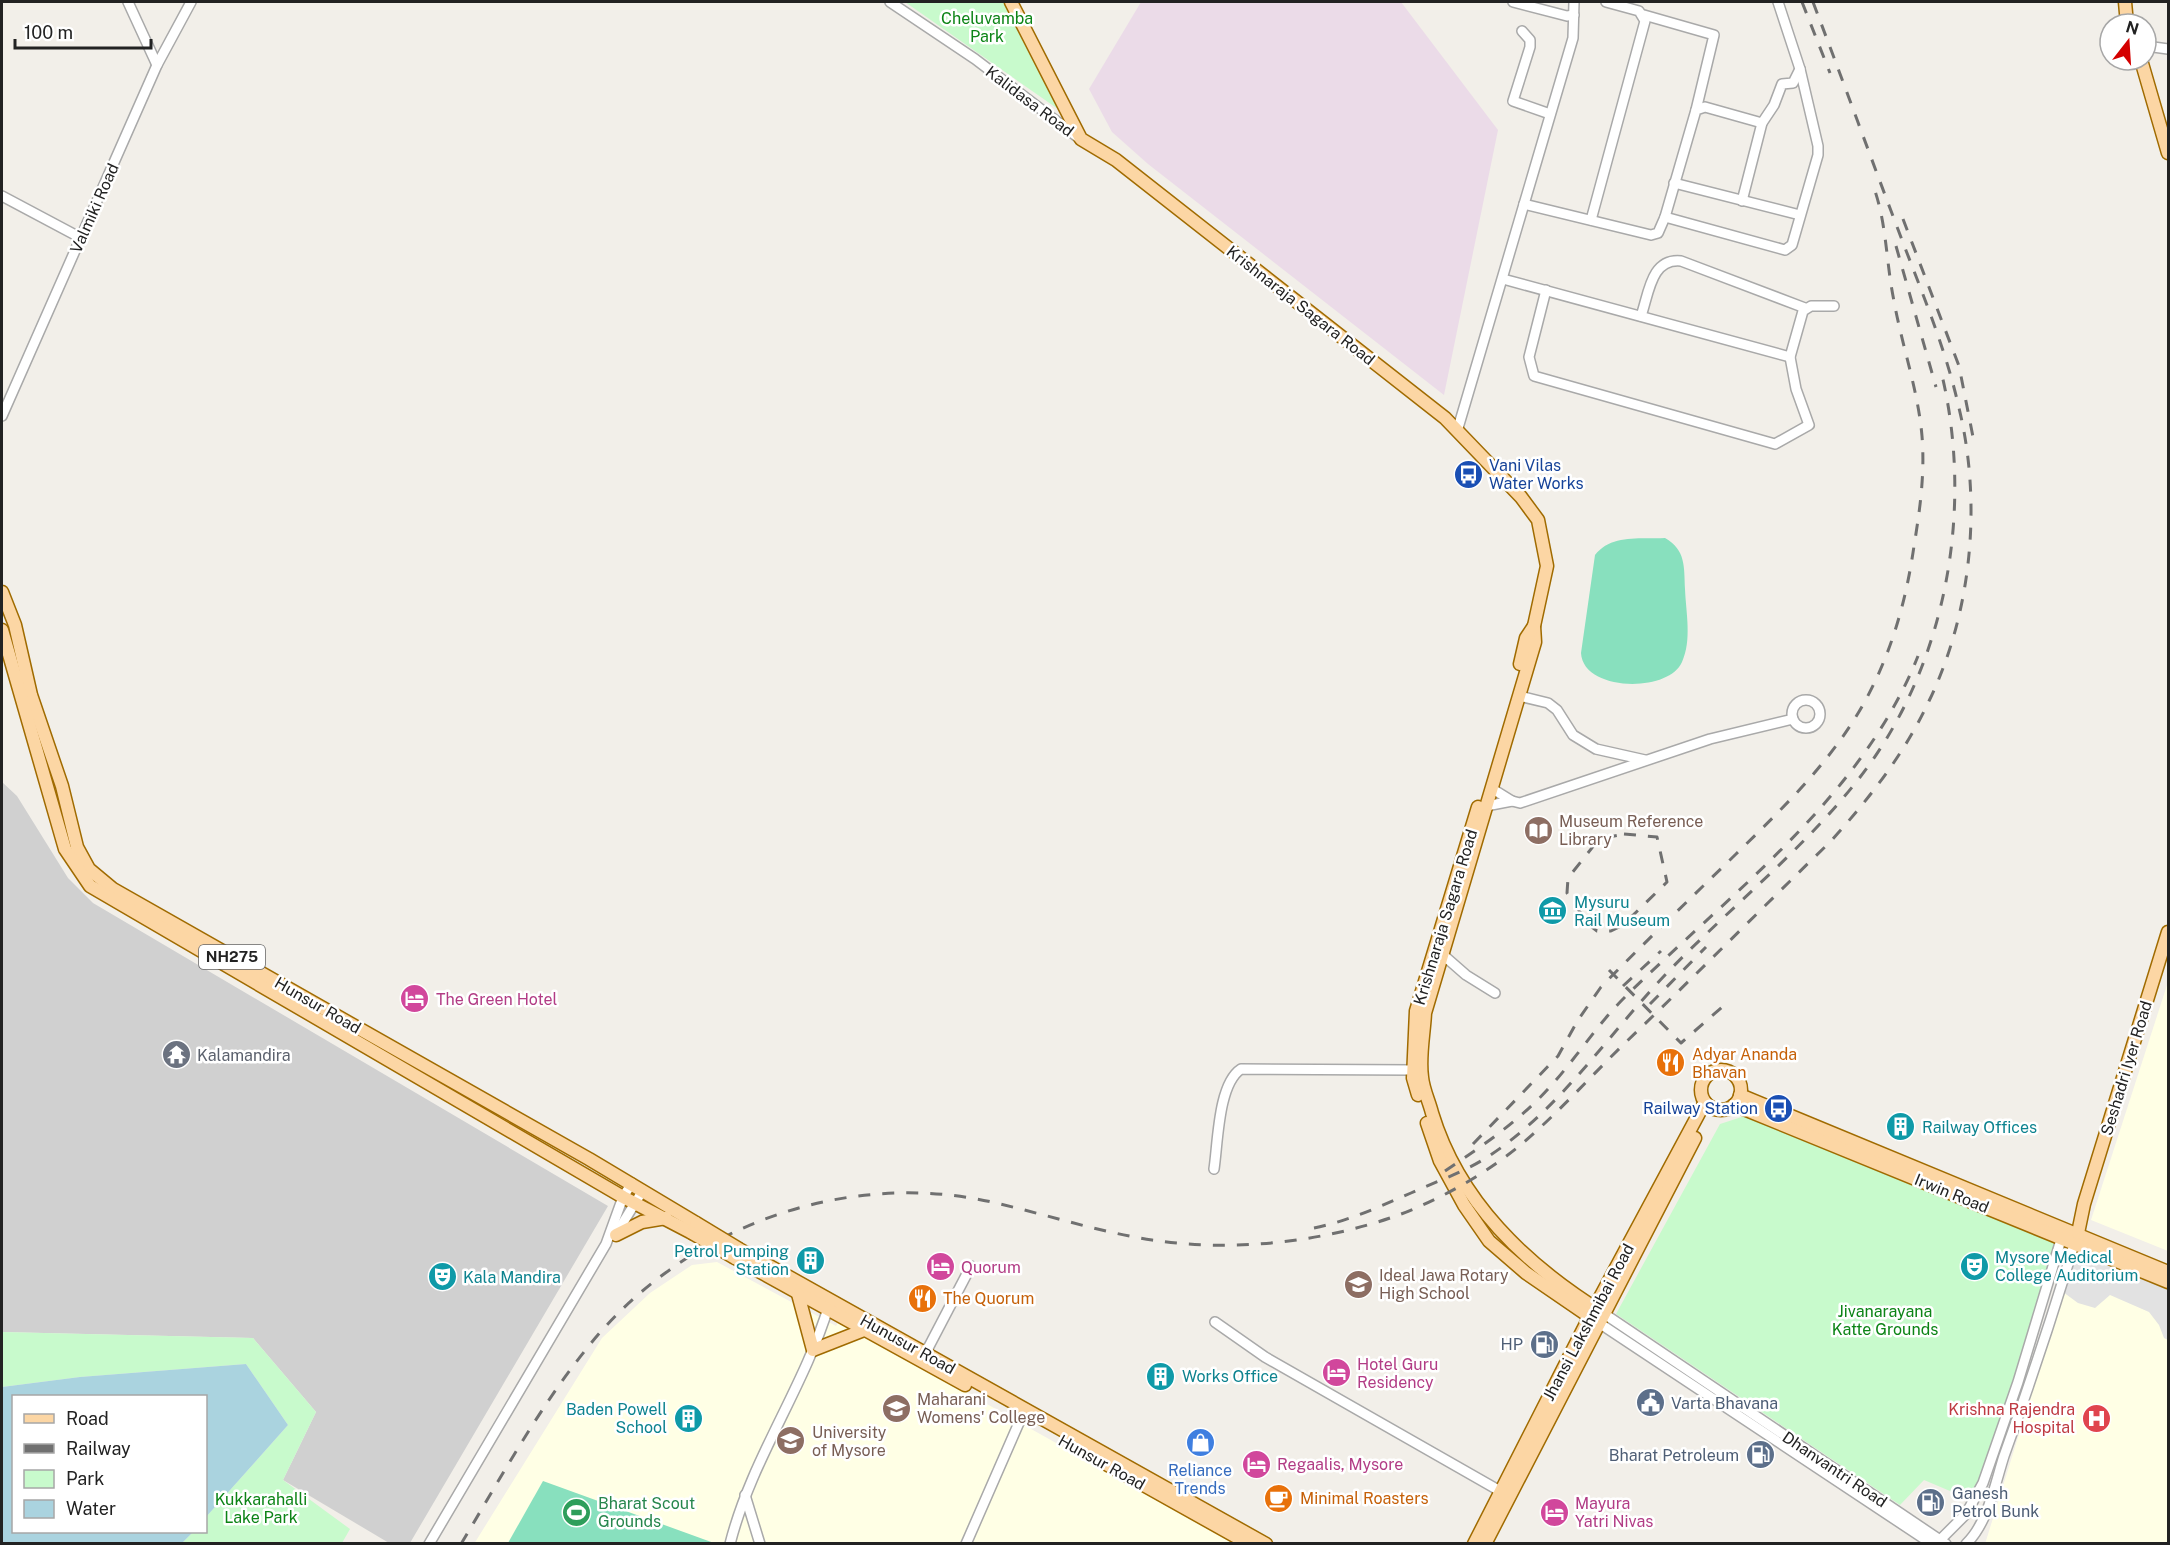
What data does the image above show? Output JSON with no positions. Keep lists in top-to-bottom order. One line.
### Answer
{"streets":{"main road":["Krishnaraja Sagara Road","NH275","Hunsur Road","Seshadri Iyer Road","Irwin Road","Jhansi Lakshmibai Road","Hunusur Road"],"street":["Kalidasa Road","Valmiki Road","Dhanvantri Road"]},"crossings":[["Kalidasa Road","Krishnaraja Sagara Road"],["Krishnaraja Sagara Road","Jhansi Lakshmibai Road"],["Krishnaraja Sagara Road","Dhanvantri Road"],["Hunsur Road","Hunusur Road"],["Seshadri Iyer Road","Irwin Road"],["Seshadri Iyer Road","Dhanvantri Road"],["Irwin Road","Jhansi Lakshmibai Road"],["Jhansi Lakshmibai Road","Dhanvantri Road"]],"parks":["Cheluvamba Park","Jivanarayana Katte Grounds","Kukkarahalli Lake Park"],"places":{"bus stop":["Vani Vilas Water Works","Railway Station"],"library":["Museum Reference Library"],"museum":["Mysuru Rail Museum"],"hotel":["The Green Hotel","Quorum","Hotel Guru Residency","Regaalis, Mysore","Mayura Yatri Nivas"],"temple":["Kalamandira"],"restaurant":["Adyar Ananda Bhavan","The Quorum"],"building":["Railway Offices","Petrol Pumping Station","Works Office","Baden Powell School"],"theatre":["Mysore Medical College Auditorium","Kala Mandira"],"school or university":["Ideal Jawa Rotary High School","Maharani Womens' College","University of Mysore"],"fuel station":["HP","Bharat Petroleum","Ganesh Petrol Bunk"],"public building":["Varta Bhavana"],"hospital":["Krishna Rajendra Hospital"],"shop":["Reliance Trends"],"cafe":["Minimal Roasters"],"sports":["Bharat Scout Grounds"]},"legend":["Road","Railway","Park","Water"],"scale_bar":"100 m","north":"top"}
